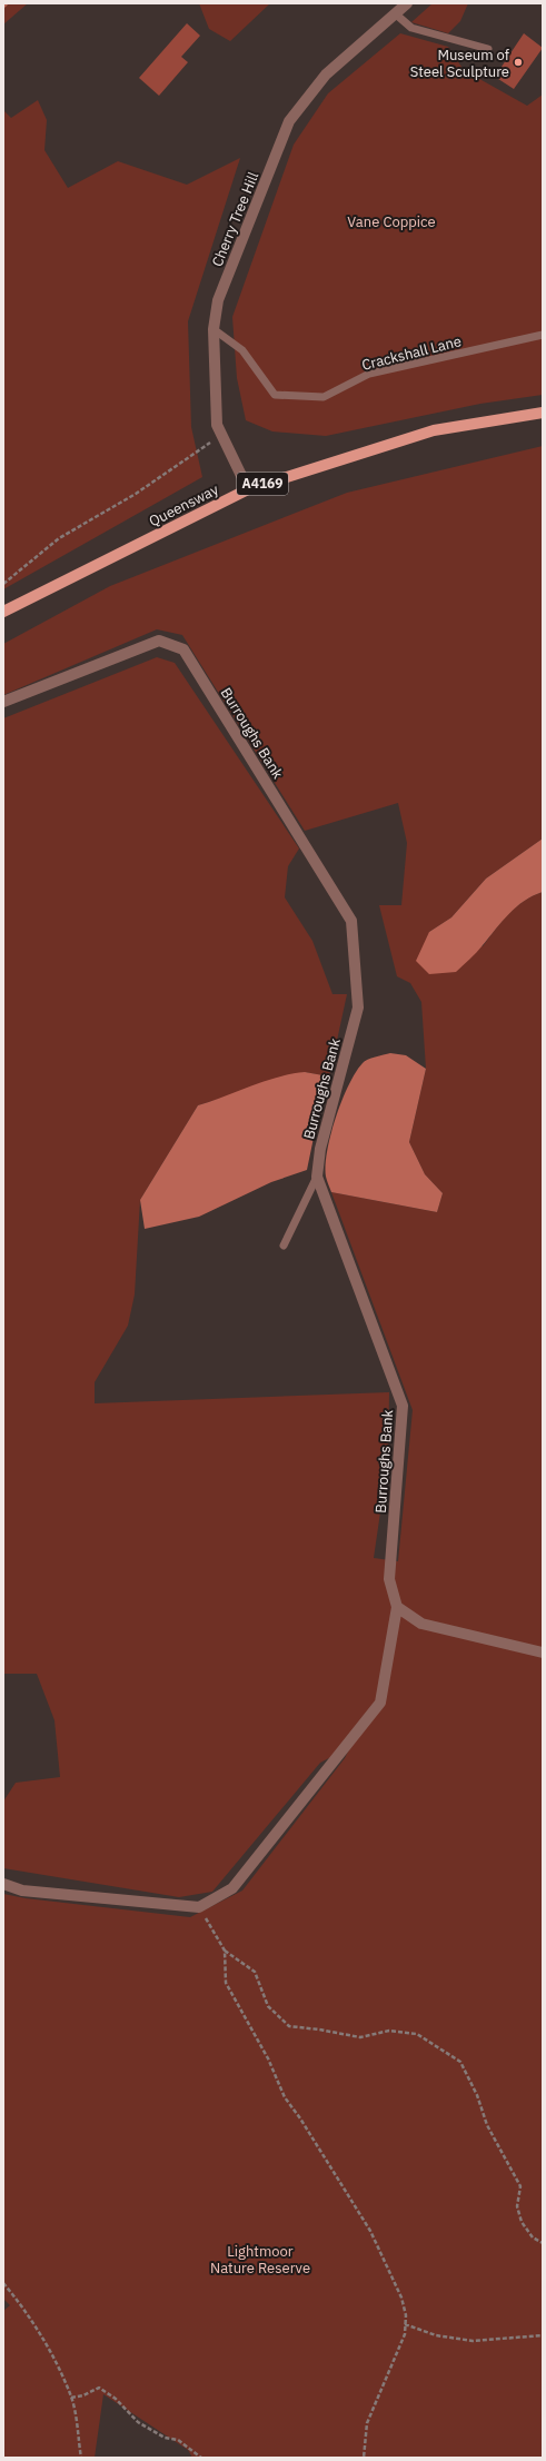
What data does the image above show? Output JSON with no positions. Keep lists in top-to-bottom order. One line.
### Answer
{"streets":{"main road":["A4169","Queensway"],"street":["Cherry Tree Hill","Burroughs Bank"],"lane":["Crackshall Lane"]},"crossings":[["Cherry Tree Hill","Crackshall Lane"],["Cherry Tree Hill","Queensway"]],"parks":["Vane Coppice","Lightmoor Nature Reserve"],"places":["Museum of Steel Sculpture"]}
